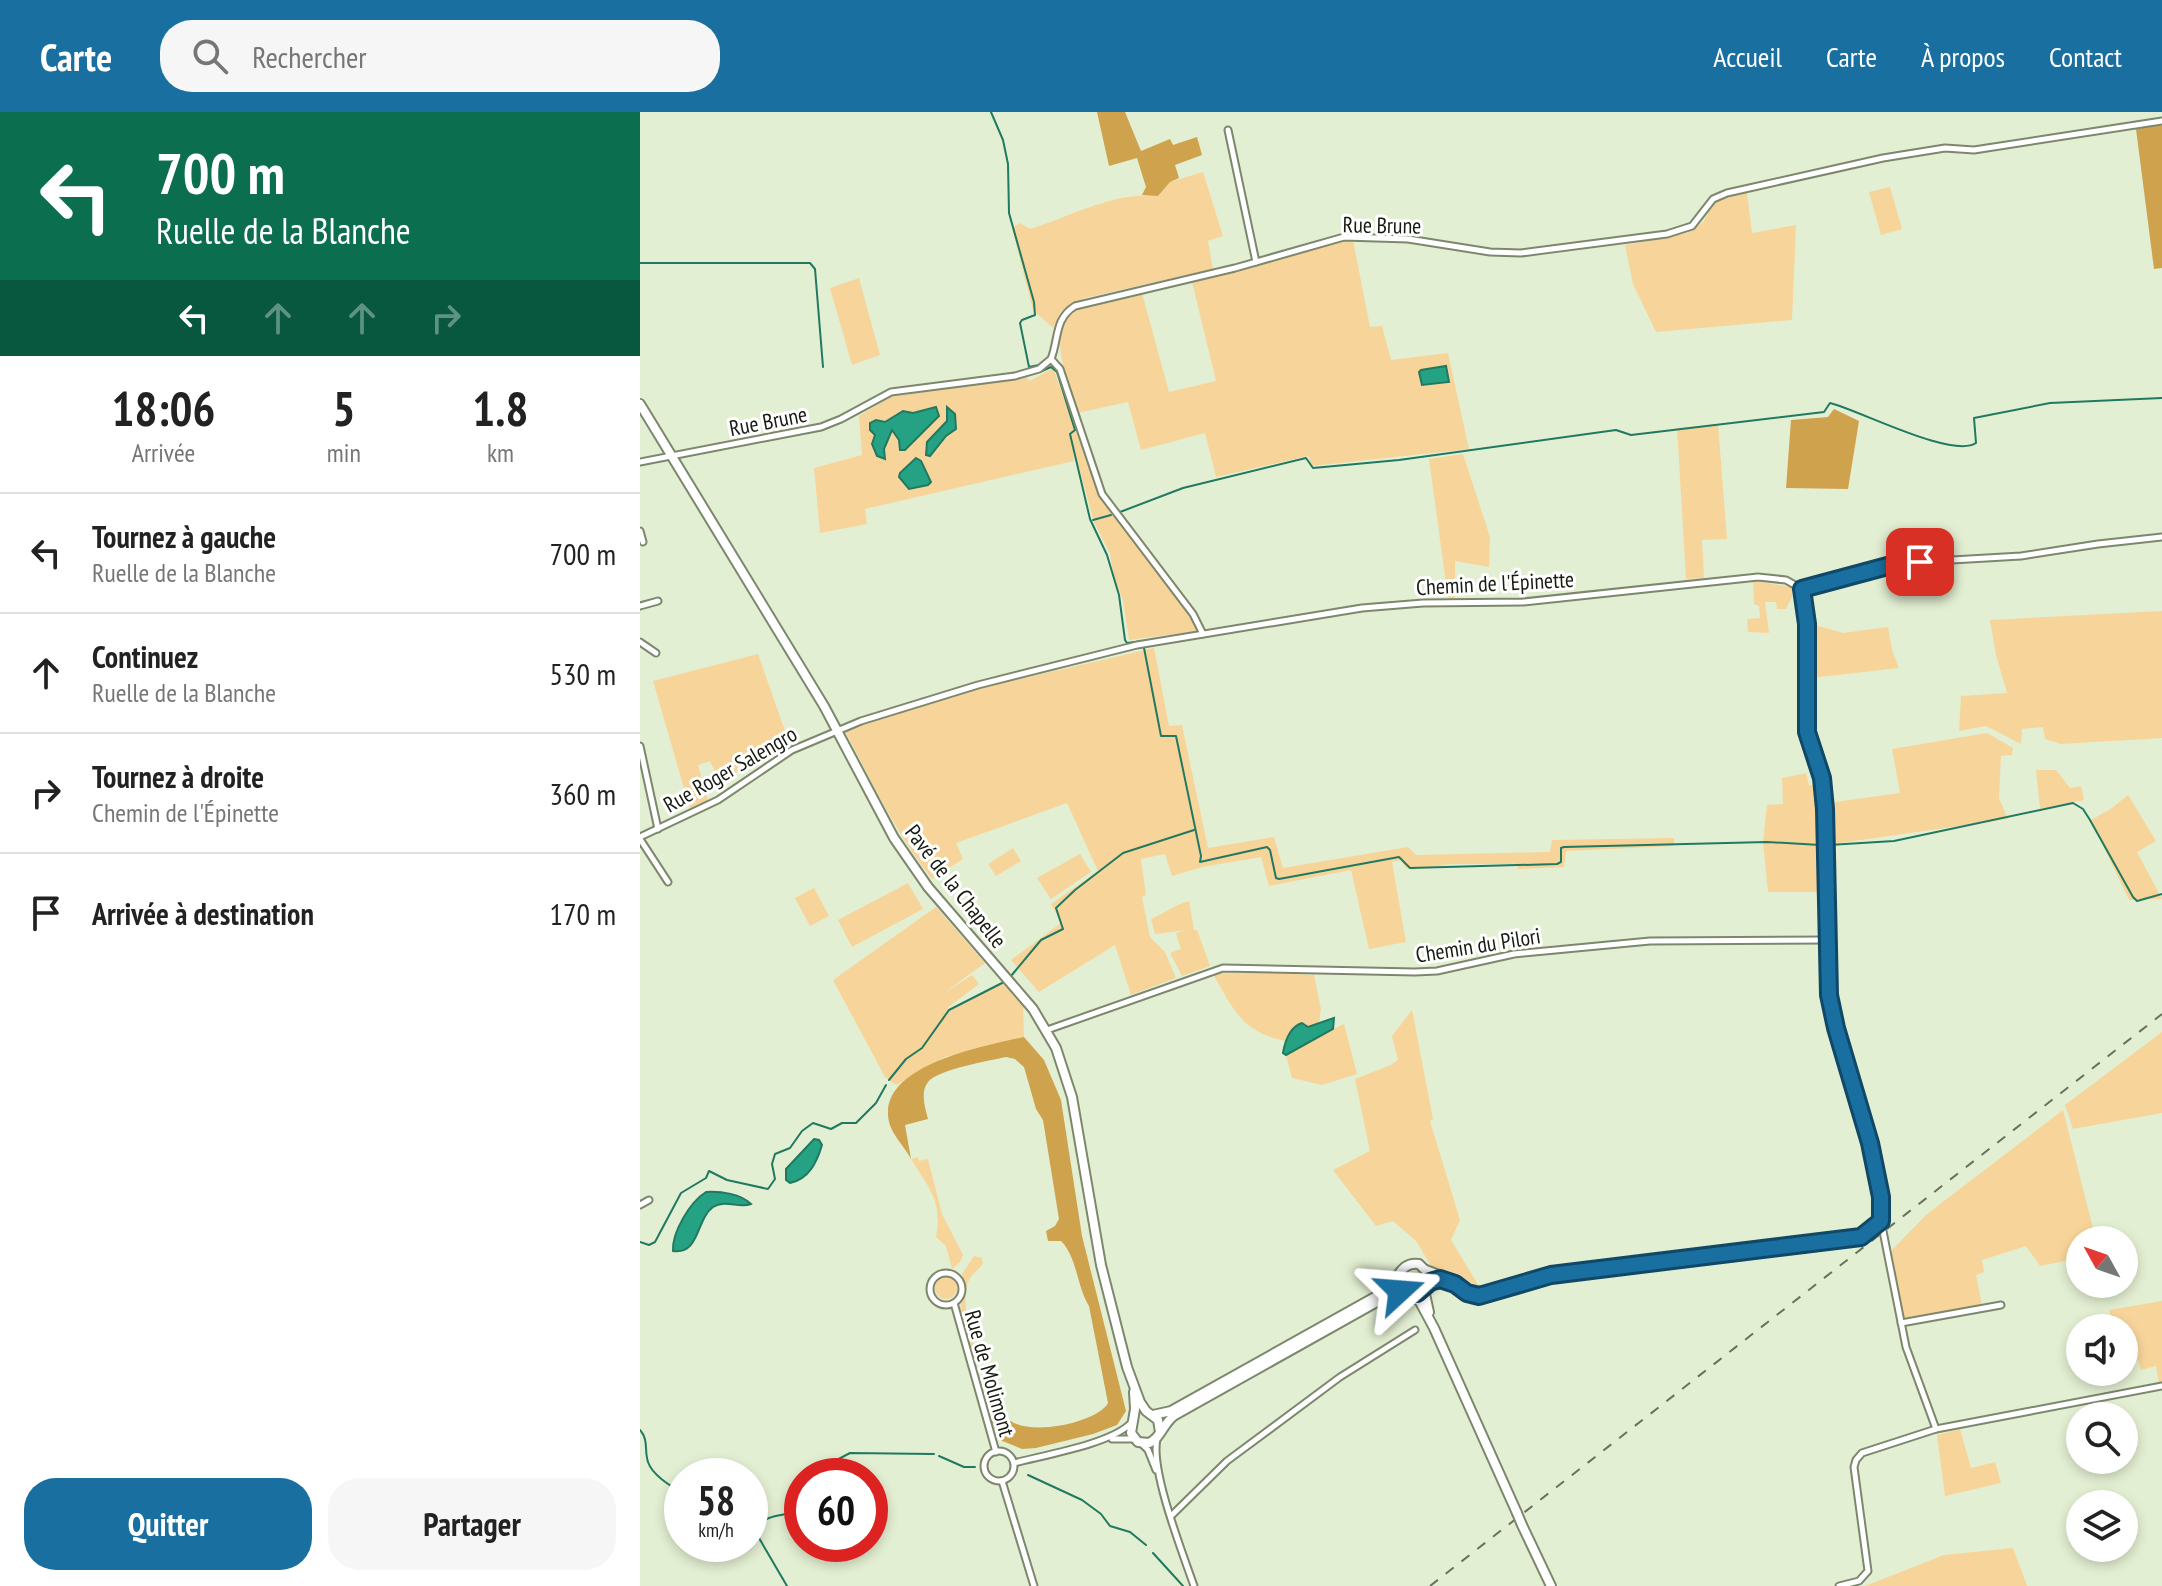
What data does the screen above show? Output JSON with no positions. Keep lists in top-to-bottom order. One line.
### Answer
{"streets":{"main road":["Pavé de la Chapelle"],"street":["Rue Brune","Chemin de l'Épinette","Rue Roger Salengro","Chemin du Pilori","Rue de Molimont"]},"crossings":[["Rue Brune","Pavé de la Chapelle"],["Chemin de l'Épinette","Rue Roger Salengro"],["Chemin de l'Épinette","Pavé de la Chapelle"],["Rue Roger Salengro","Pavé de la Chapelle"],["Pavé de la Chapelle","Chemin du Pilori"]],"north":"top left","page":{"header":"Carte","search":"Rechercher","nav":["Accueil","Carte","À propos","Contact"],"turn":["700 m","Ruelle de la Blanche"],"eta":["18:06","Arrivée","5","min","1.8","km"],"list":[{"name":"Tournez à gauche","note":"Ruelle de la Blanche","value":"700 m"},{"name":"Continuez","note":"Ruelle de la Blanche","value":"530 m"},{"name":"Tournez à droite","note":"Chemin de l'Épinette","value":"360 m"},{"name":"Arrivée à destination","value":"170 m"}],"speed":"58 km/h","limit":"60","buttons":["Quitter","Partager"]}}
